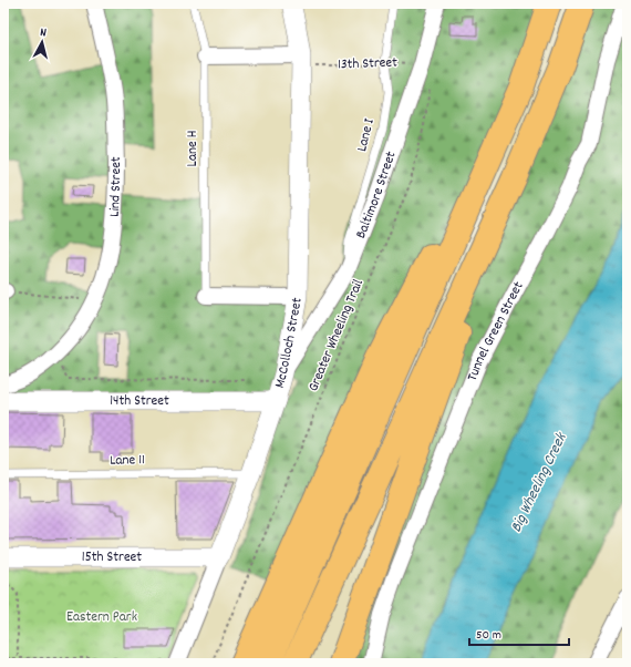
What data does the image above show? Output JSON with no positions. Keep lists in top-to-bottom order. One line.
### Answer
{"streets":{"street":["Lind Street","Baltimore Street","Tunnel Green Street","McColloch Street","14th Street","15th Street"],"lane":["Lane I","Lane H","Lane 11"],"path":["13th Street","Greater Wheeling Trail"]},"crossings":[["13th Street","Lane I"],["13th Street","Baltimore Street"],["13th Street","McColloch Street"],["Lane I","Baltimore Street"],["Baltimore Street","McColloch Street"],["McColloch Street","14th Street"],["McColloch Street","Lane 11"],["McColloch Street","15th Street"]],"water":["Big Wheeling Creek"],"parks":["Eastern Park"],"scale_bar":"50 m","north":"top"}
